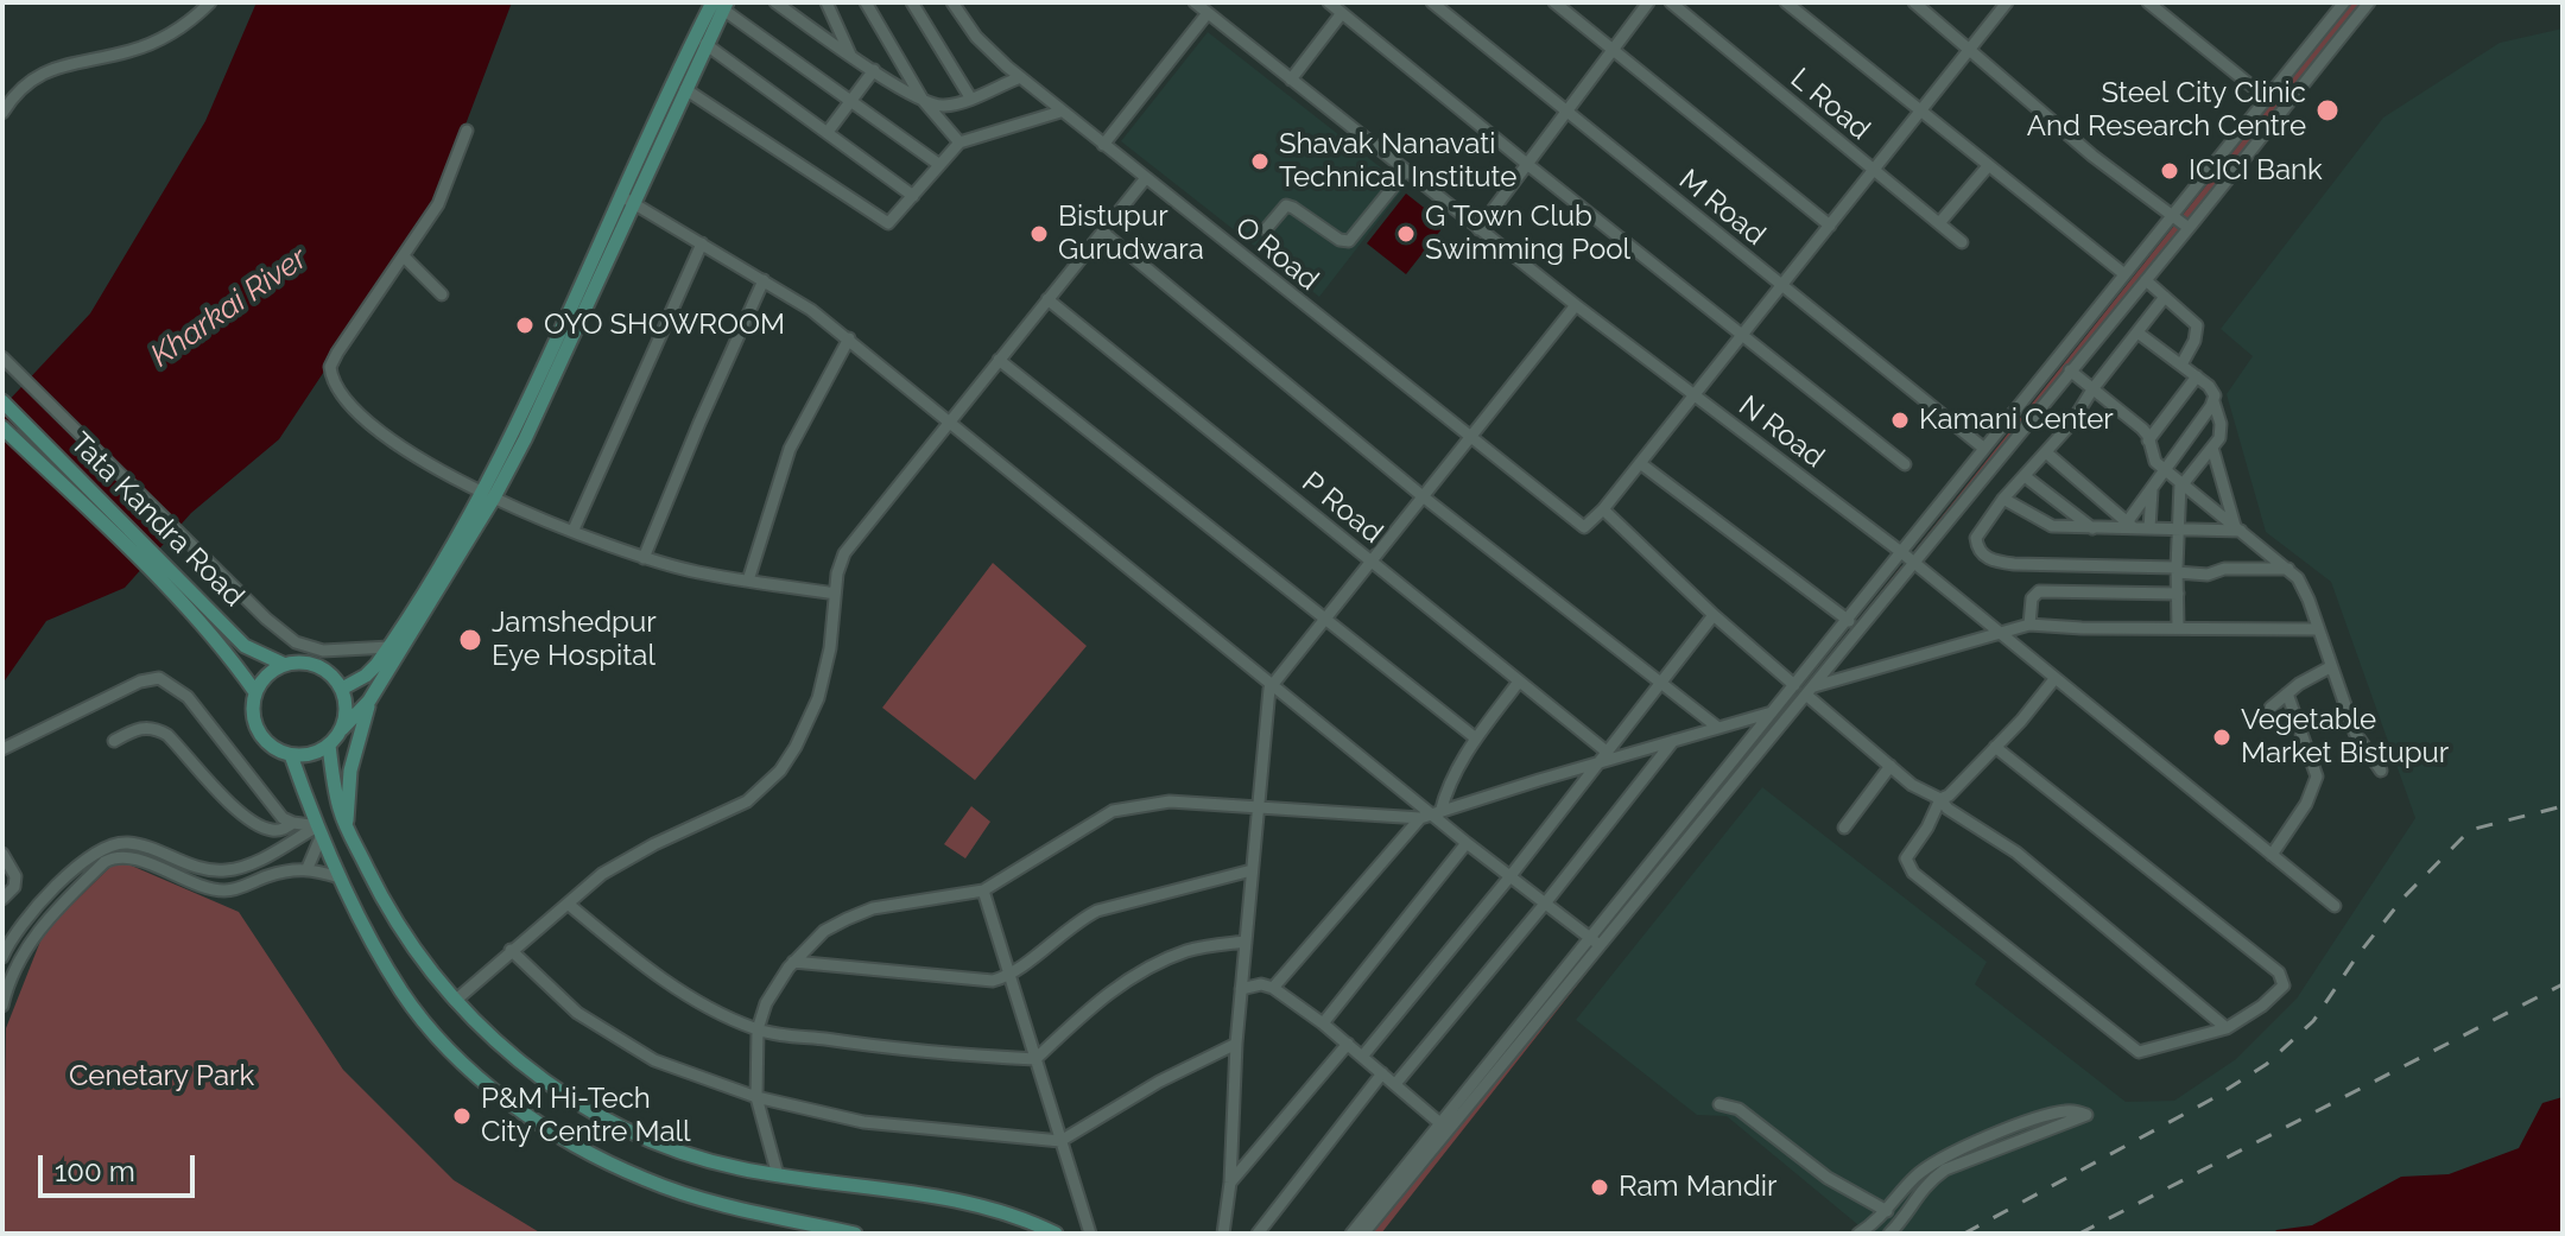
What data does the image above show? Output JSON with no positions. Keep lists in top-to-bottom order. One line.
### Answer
{"streets":{"main road":["Tata Kandra Road"],"street":["L Road","M Road","O Road","N Road","P Road"]},"water":["Kharkai River"],"parks":["Cenetary Park"],"places":["Steel City Clinic And Research Centre","Shavak Nanavati Technical Institute","ICICI Bank","Bistupur Gurudwara","G Town Club Swimming Pool","OYO SHOWROOM","Kamani Center","Jamshedpur Eye Hospital","Vegetable Market Bistupur","P&M Hi-Tech City Centre Mall","Ram Mandir"],"scale_bar":"100 m"}
